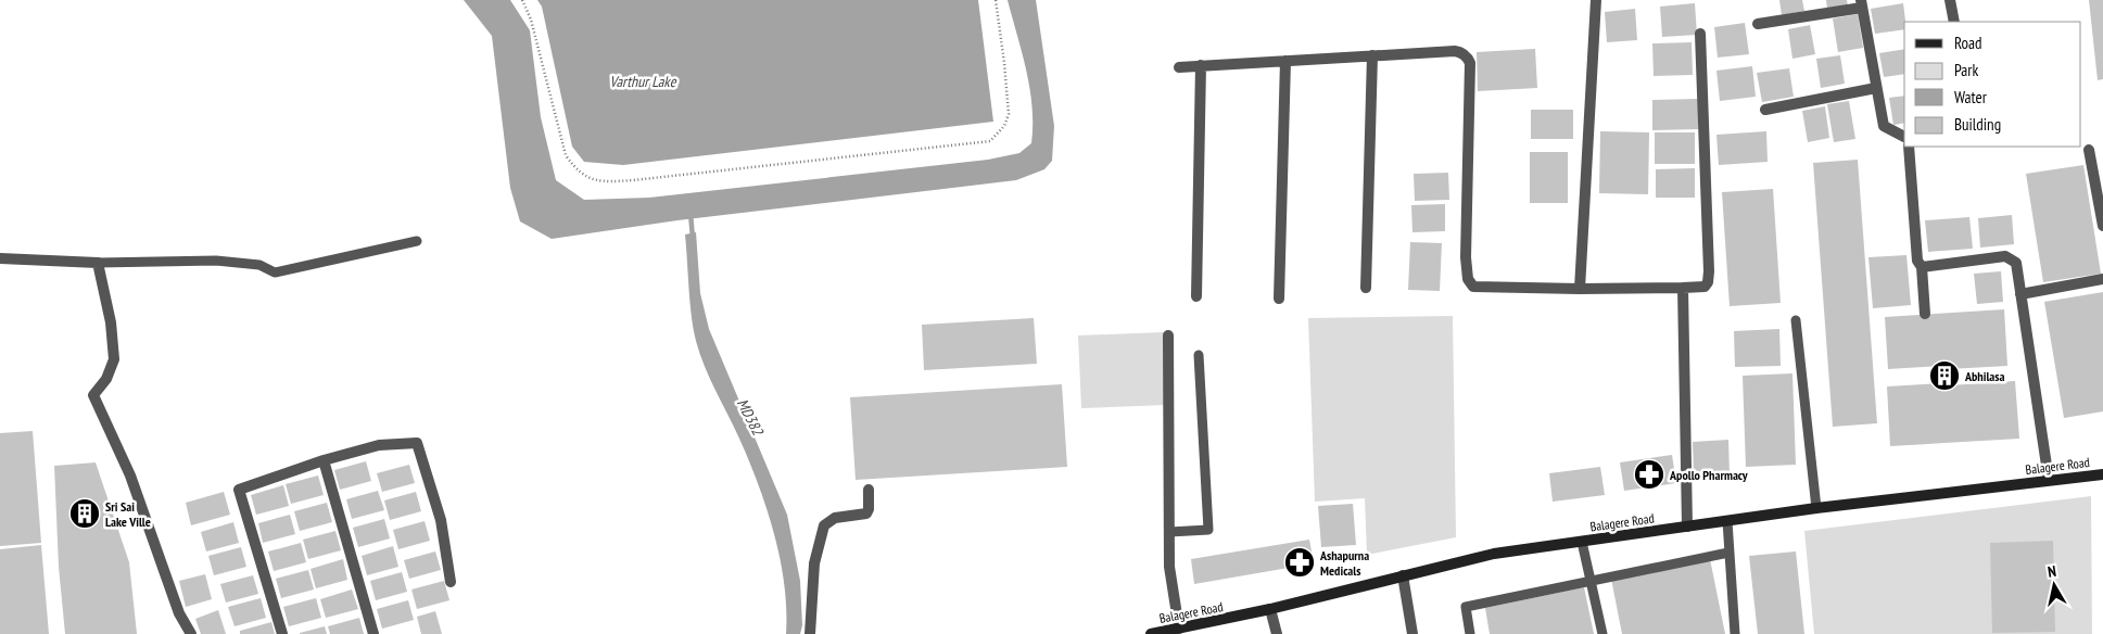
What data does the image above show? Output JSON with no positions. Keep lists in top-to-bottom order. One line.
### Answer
{"streets":{"street":["Balagere Road"]},"water":["Varthur Lake","MD382"],"places":{"building":["Abhilasa","Sri Sai Lake Ville"],"pharmacy":["Apollo Pharmacy","Ashapurna Medicals"]},"legend":["Road","Park","Water","Building"],"north":"top"}
